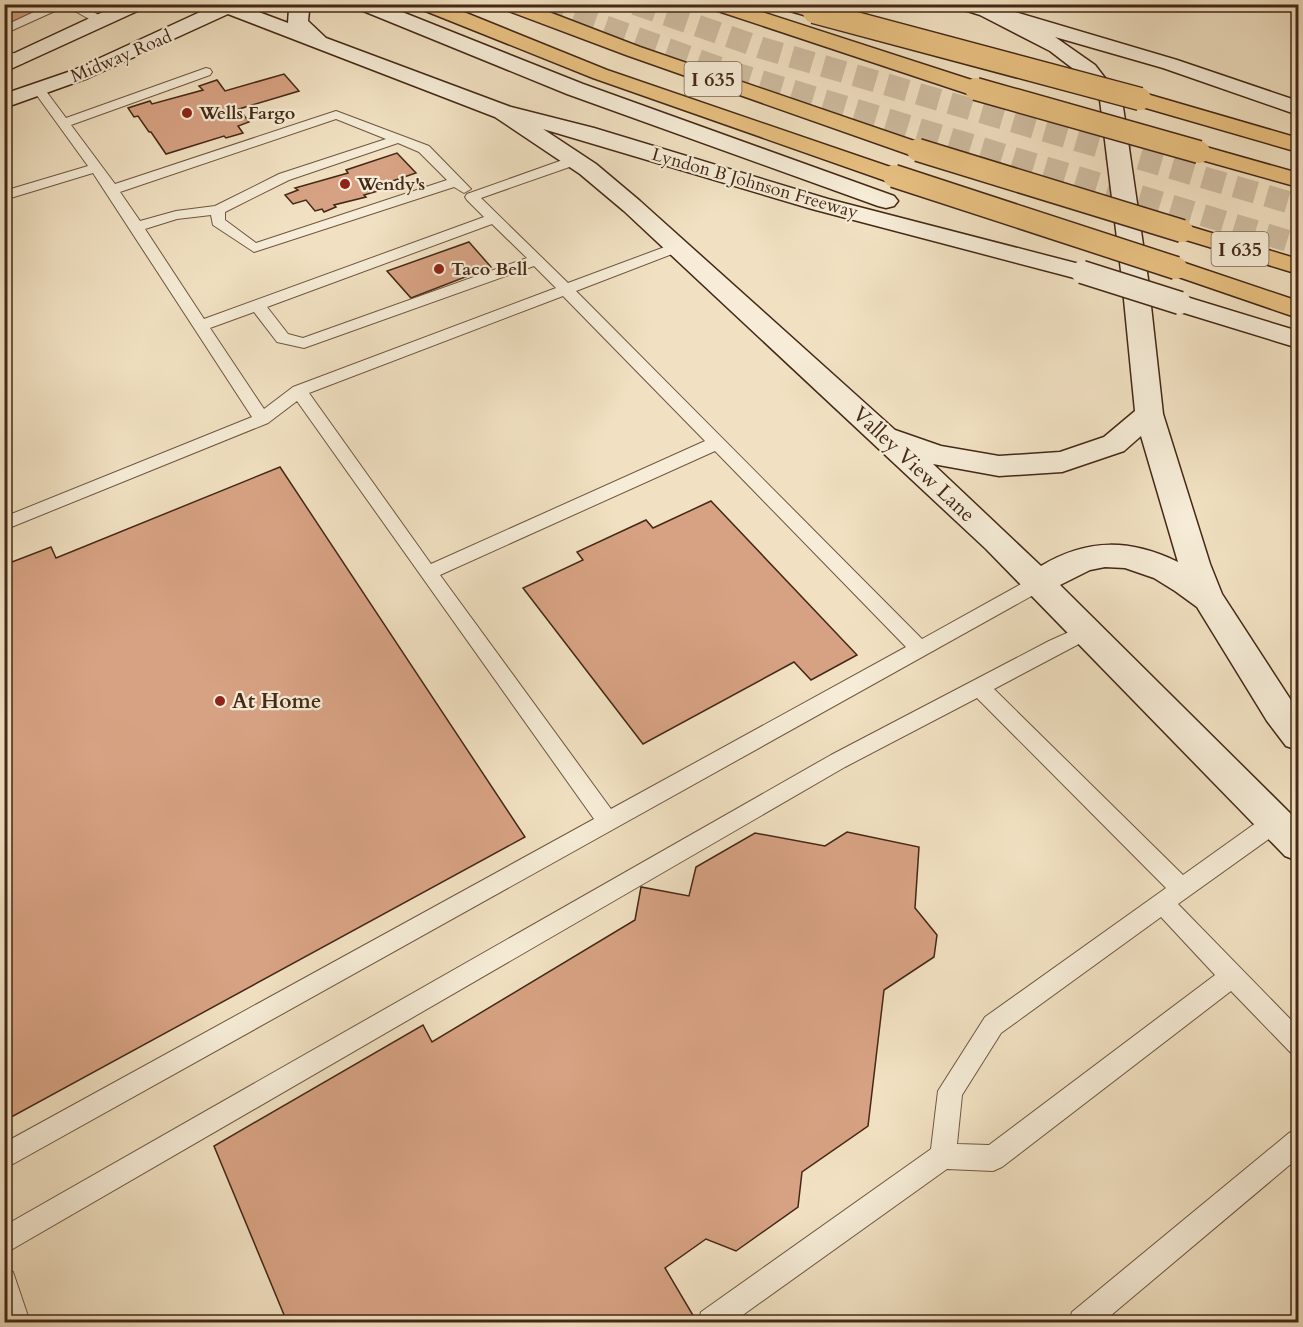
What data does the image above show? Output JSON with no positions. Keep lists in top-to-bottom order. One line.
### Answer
{"streets":{"highway":["I 635"],"main road":["Midway Road","Lyndon B Johnson Freeway","Valley View Lane"]},"crossings":[["Midway Road","Lyndon B Johnson Freeway"],["Lyndon B Johnson Freeway","Valley View Lane"]],"places":["Wells Fargo","Wendy's","Taco Bell","At Home"]}
